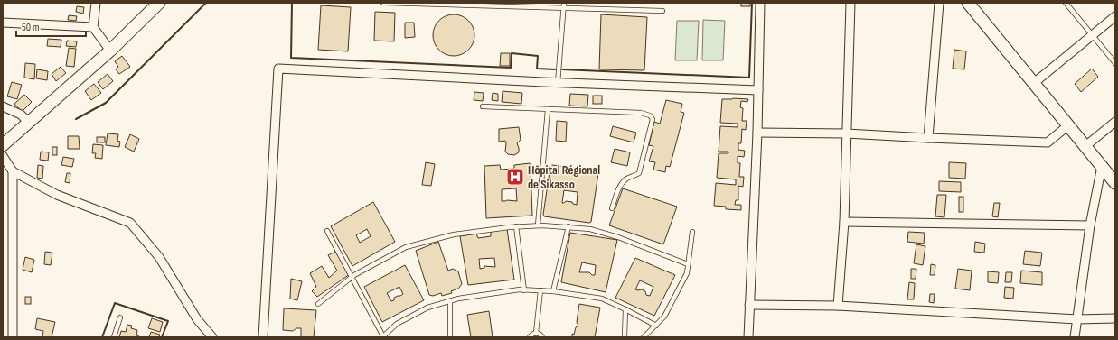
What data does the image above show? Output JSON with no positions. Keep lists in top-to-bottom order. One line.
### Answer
{"places":{"hospital":["Hôpital Régional de Sikasso"]},"scale_bar":"50 m"}
